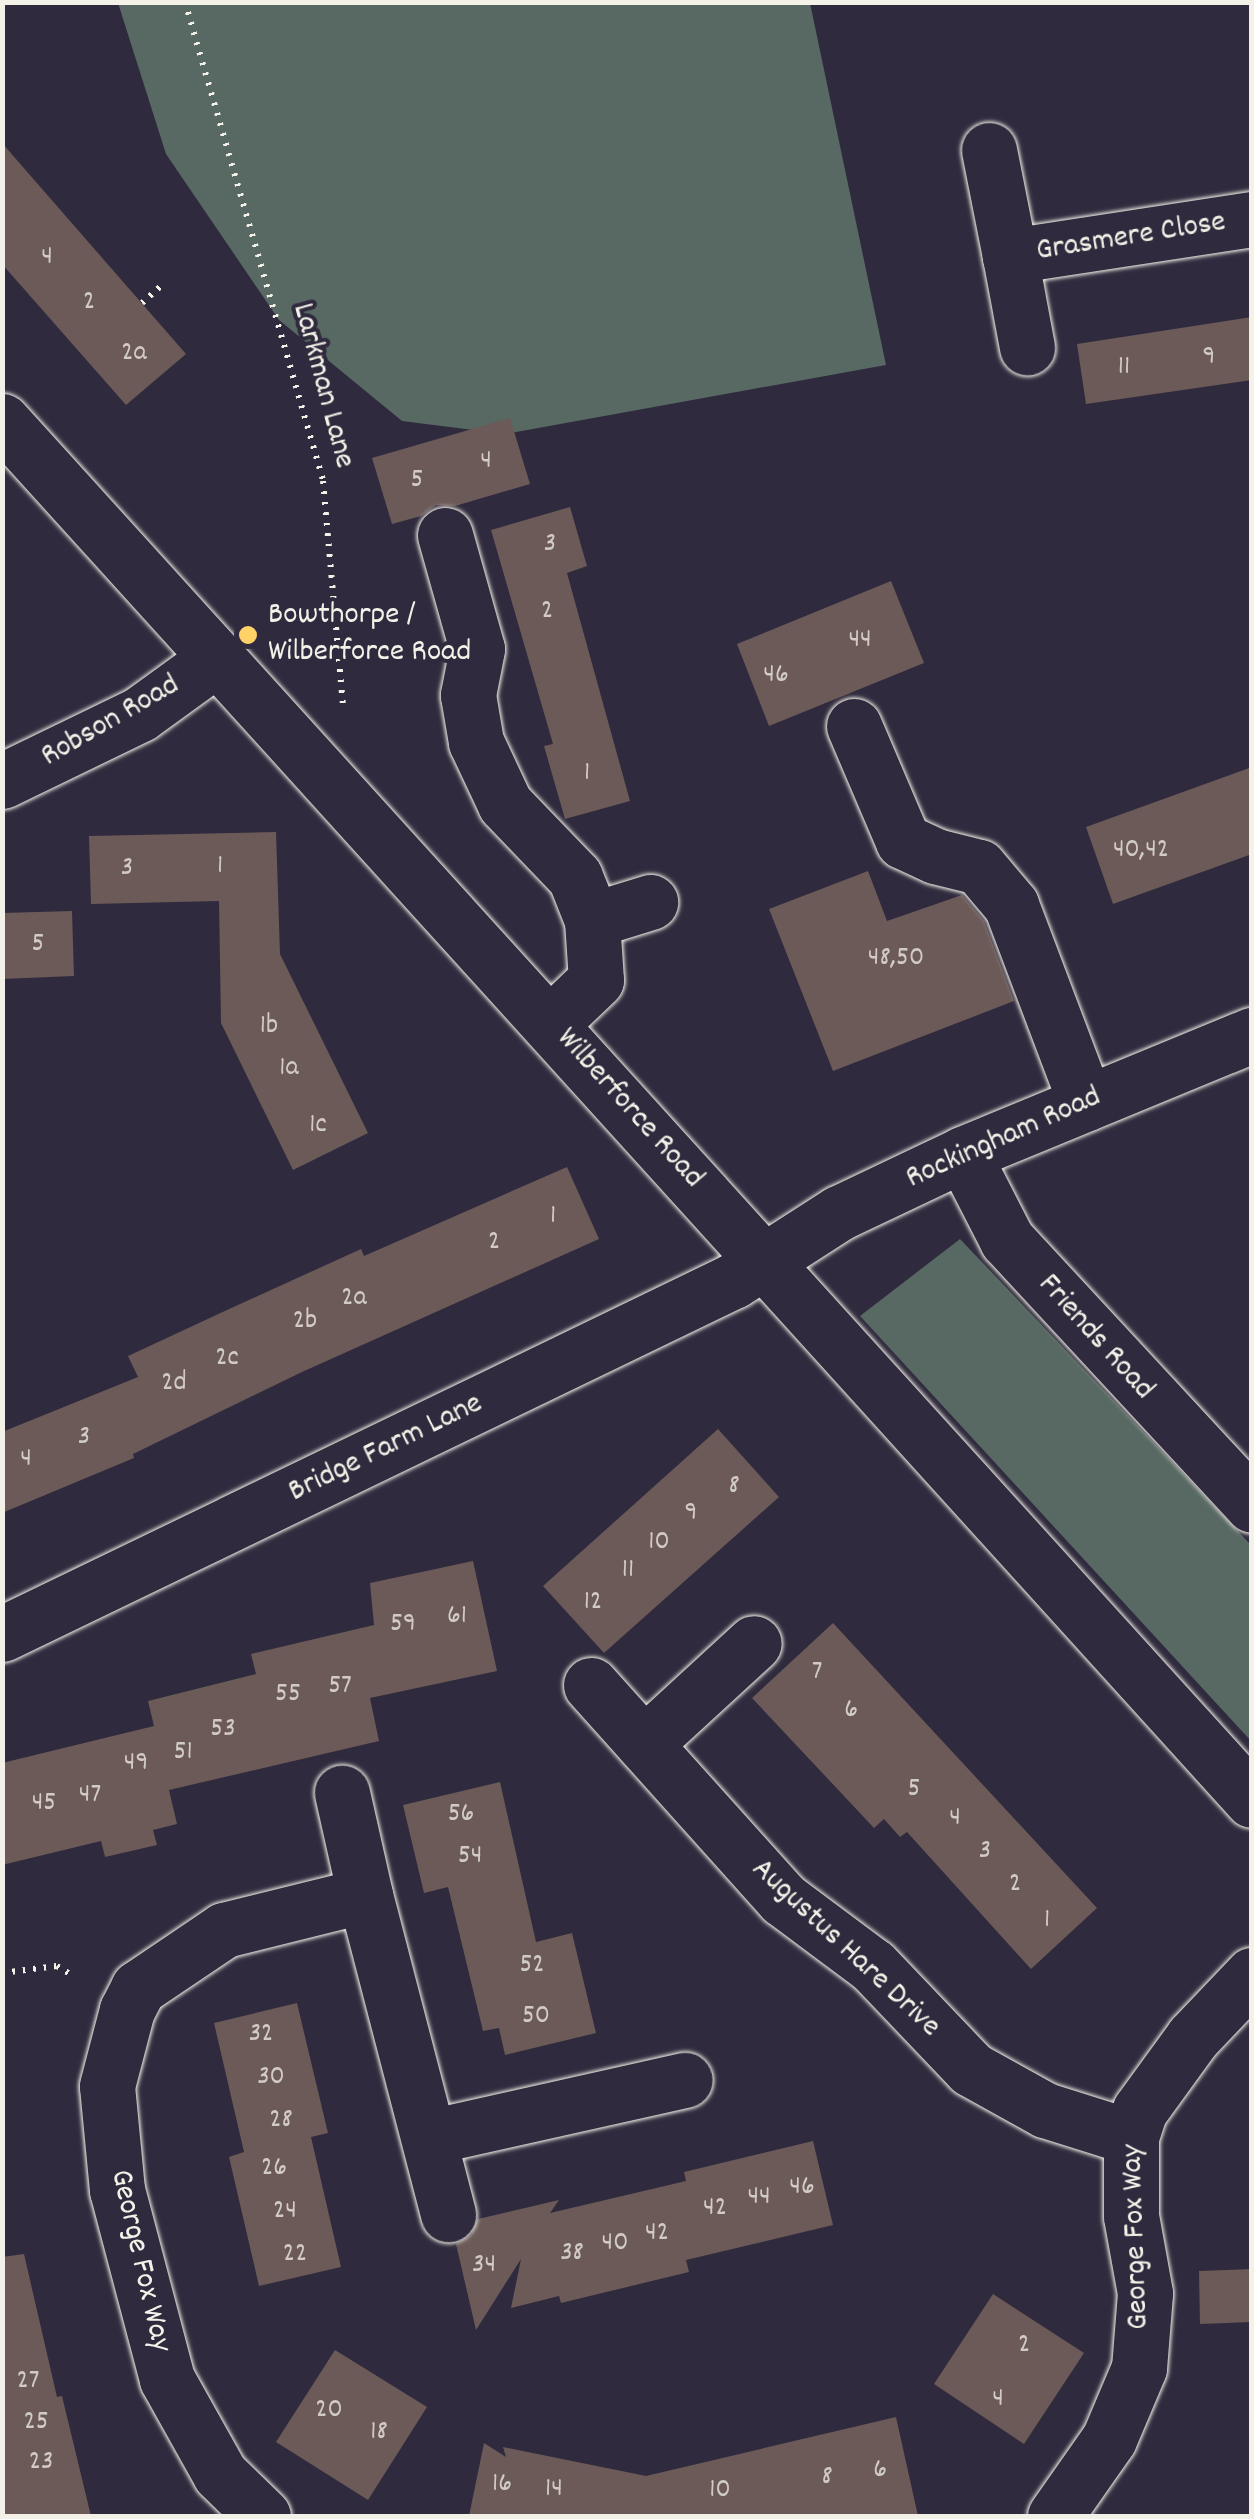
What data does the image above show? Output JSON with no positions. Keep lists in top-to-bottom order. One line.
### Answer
{"streets":{"street":["Grasmere Close","Robson Road","Wilberforce Road","Rockingham Road","Friends Road","Bridge Farm Lane","Augustus Hare Drive","George Fox Way"],"path":["Larkman Lane"]},"crossings":[["Larkman Lane","Wilberforce Road"],["Robson Road","Wilberforce Road"],["Wilberforce Road","Rockingham Road"],["Wilberforce Road","Bridge Farm Lane"],["Rockingham Road","Friends Road"],["Rockingham Road","Bridge Farm Lane"],["Augustus Hare Drive","George Fox Way"]],"places":["Bowthorpe / Wilberforce Road"],"house_numbers":["4","2","2a","9","11","4","5","3","2","44","46","1","40,42","1","3","5","48,50","1b","1a","1c","1","2","2a","2b","2c","2d","3","4","8","9","10","11","12","61","59","7","57","55","6","53","51","49","5","47","45","56","4","3","54","2","1","52","50","32","30","28","26","46","44","42","24","42","40","38","22","34","2","27","4","20","25","18","23","6","8","16","14","10"]}
